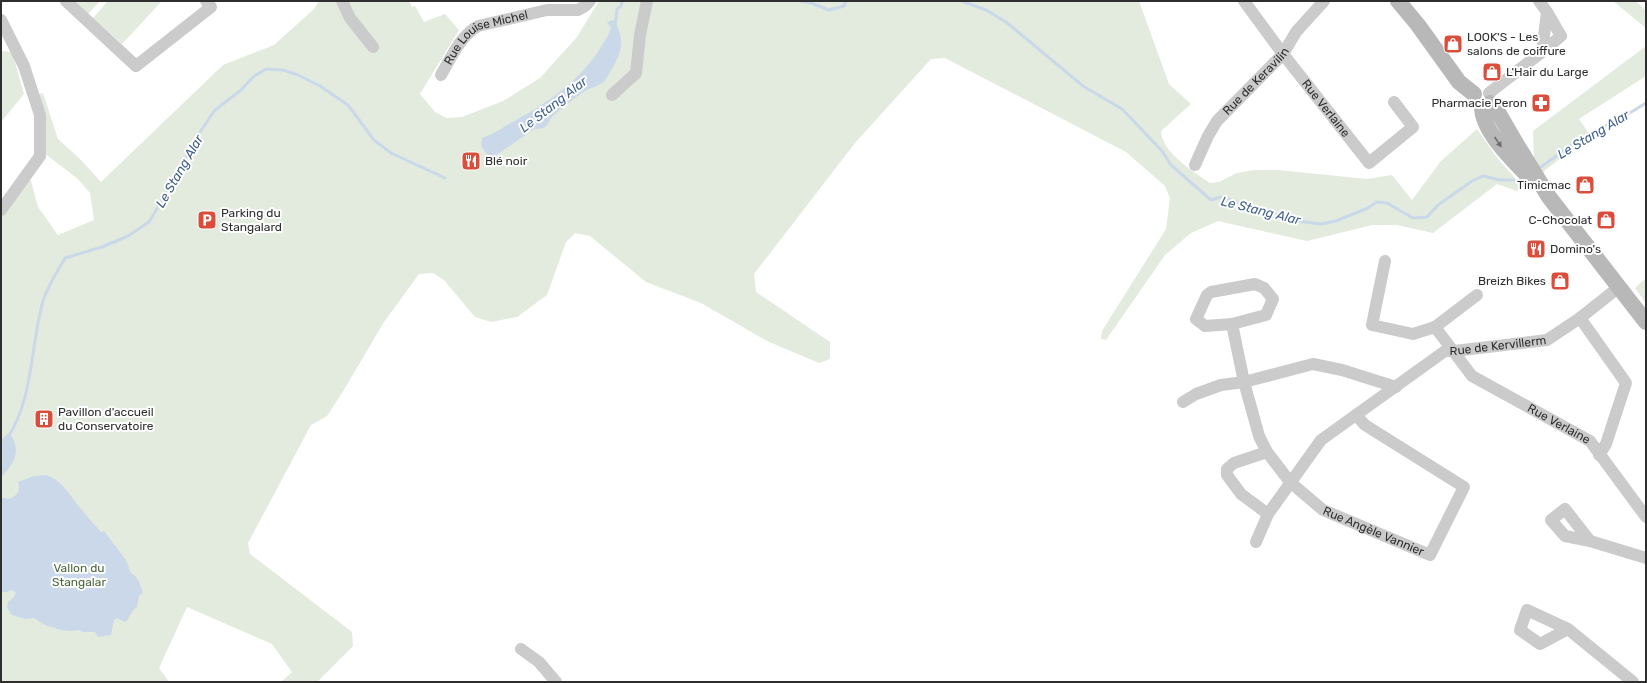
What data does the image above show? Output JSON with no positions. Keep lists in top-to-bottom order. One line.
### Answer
{"streets":{"street":["Rue Louise Michel","Rue de Keravilin","Rue Verlaine","Rue de Kervillerm","Rue Angèle Vannier"]},"crossings":[["Rue de Keravilin","Rue Verlaine"],["Rue Verlaine","Rue de Kervillerm"]],"water":["Le Stang Alar"],"parks":["Vallon du Stangalar"],"places":{"shop":["LOOK'S - Les salons de coiffure","L'Hair du Large","Timicmac","C-Chocolat","Breizh Bikes"],"pharmacy":["Pharmacie Peron"],"restaurant":["Blé noir","Domino's"],"parking":["Parking du Stangalard"],"building":["Pavillon d'accueil du Conservatoire"]}}
